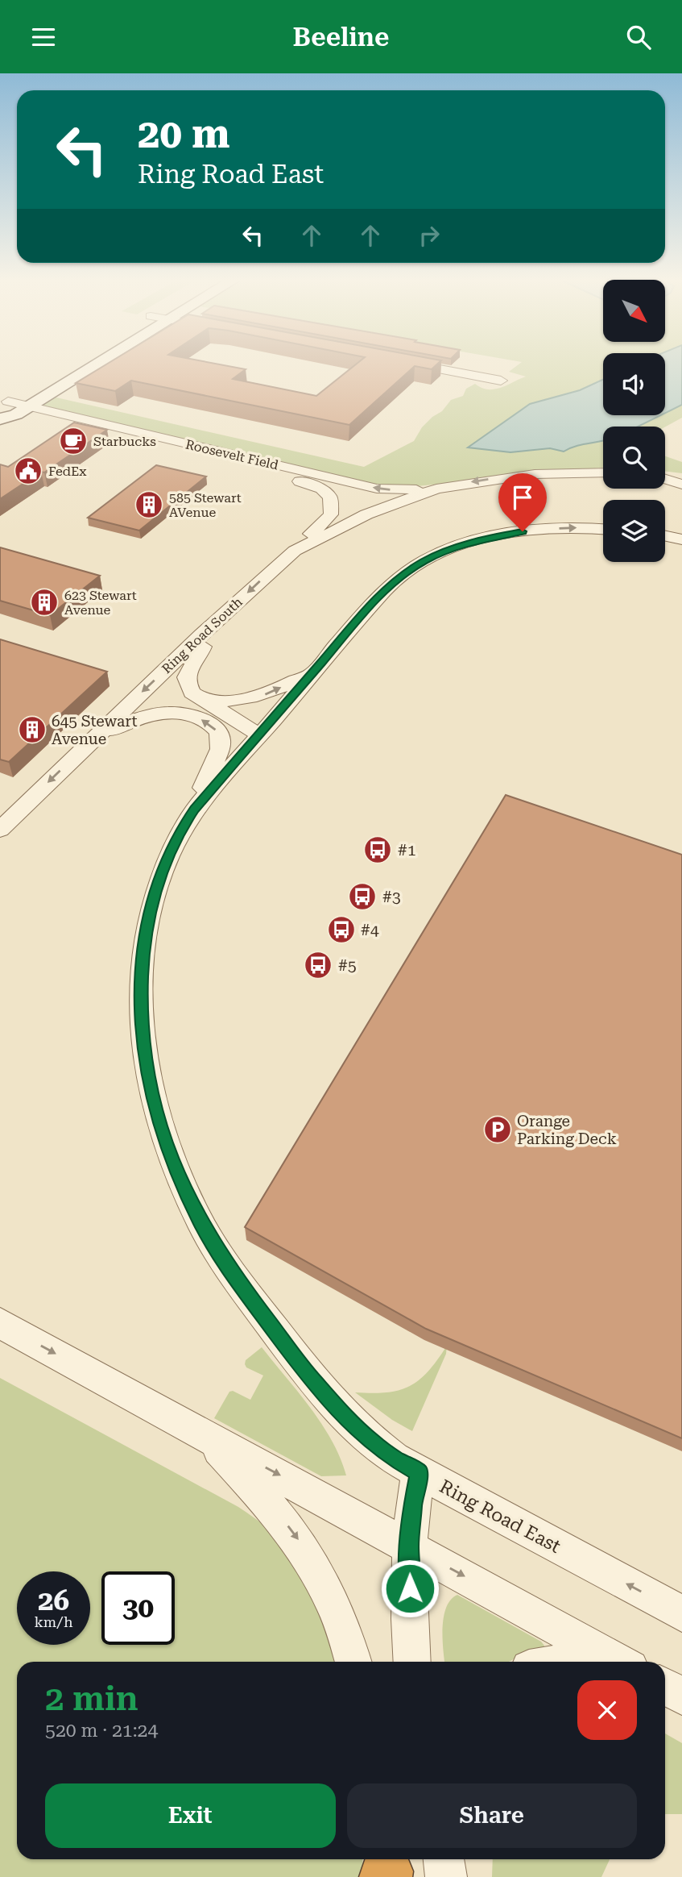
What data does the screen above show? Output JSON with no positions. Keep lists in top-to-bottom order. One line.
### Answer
{"streets":{"street":["Roosevelt Field","Ring Road South","Ring Road East"]},"crossings":[["Roosevelt Field","Ring Road South"]],"one_way":["Roosevelt Field"],"places":{"cafe":["Starbucks"],"public building":["FedEx"],"building":["585 Stewart AVenue","623 Stewart Avenue","645 Stewart Avenue"],"bus stop":["#1","#3","#4","#5"],"parking":["Orange Parking Deck"]},"north":"bottom right","page":{"header":"Beeline","turn":["20 m","Ring Road East"],"speed":"26 km/h","limit":"30","heading":["2 min","520 m · 21:24"],"buttons":["Exit","Share"]}}
